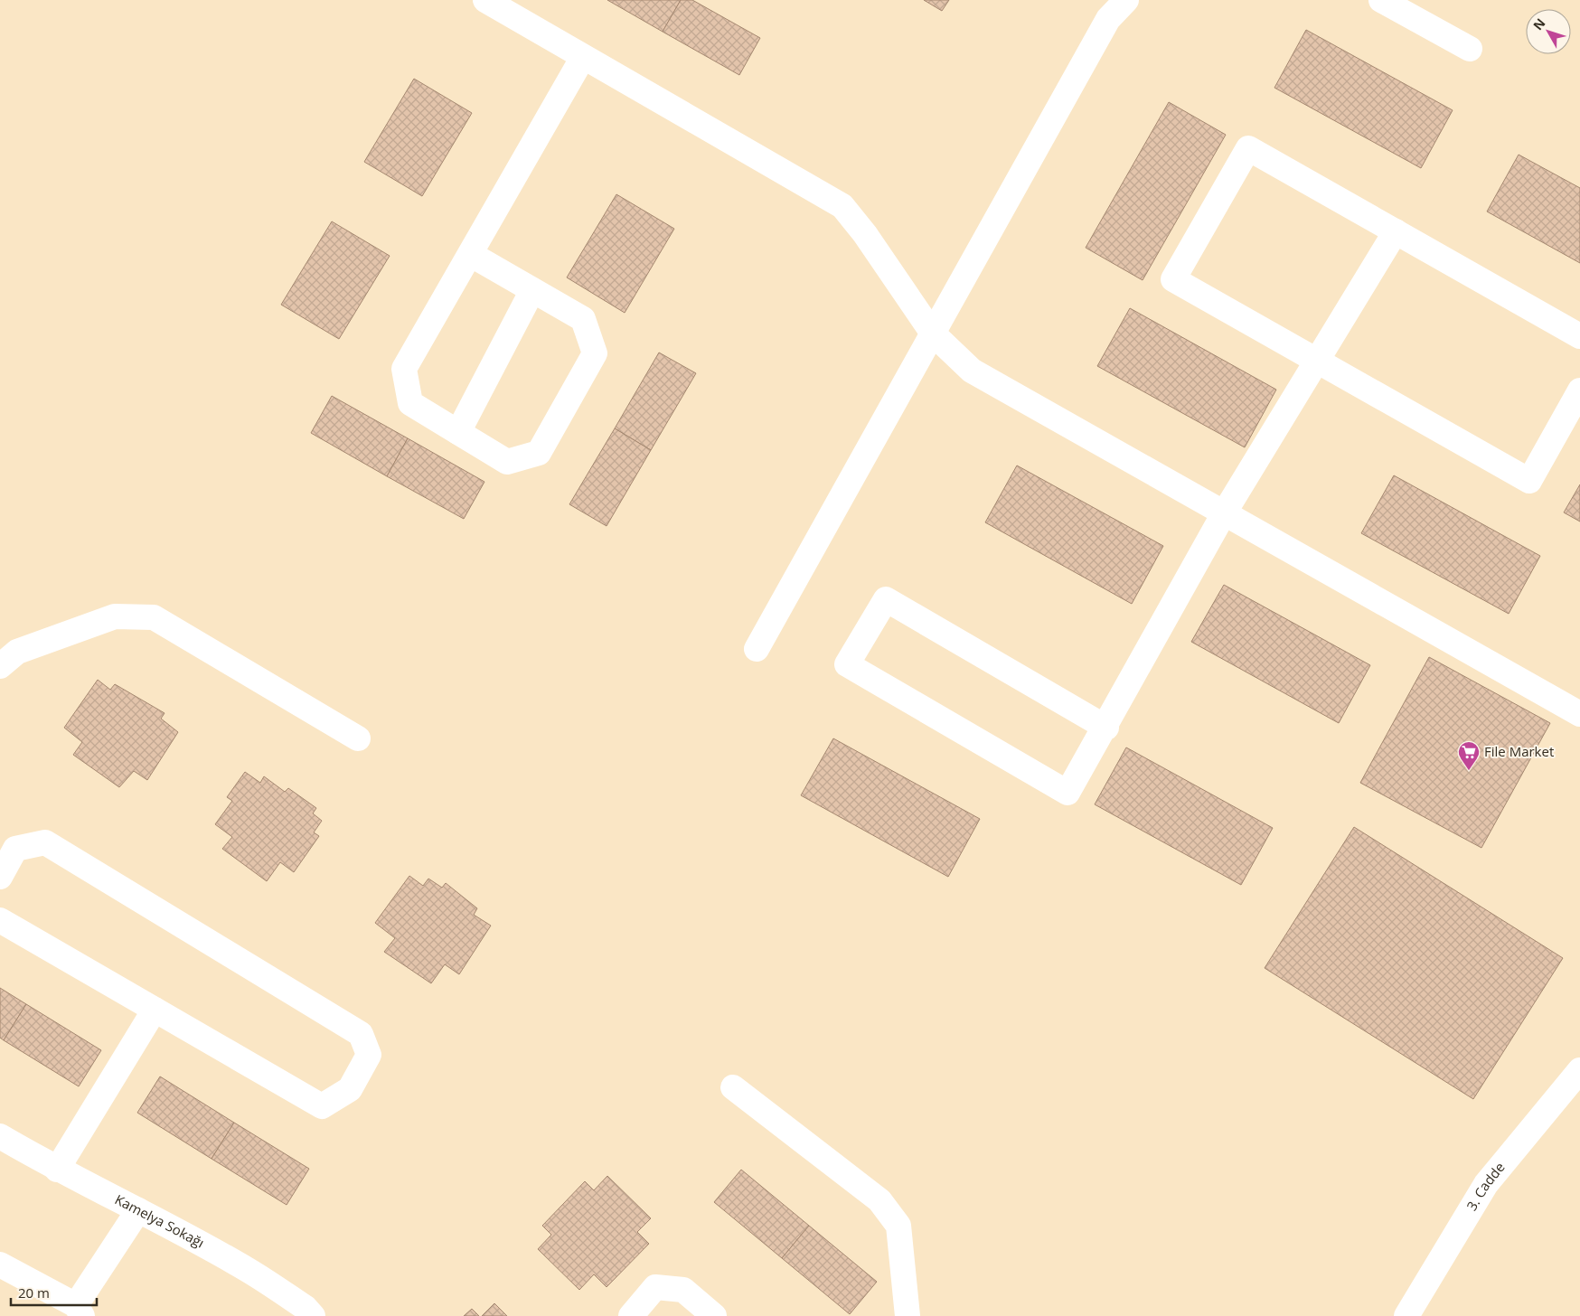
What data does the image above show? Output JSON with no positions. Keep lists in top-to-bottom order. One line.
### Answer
{"streets":{"street":["3. Cadde","Kamelya Sokağı"]},"places":{"supermarket":["File Market"]},"scale_bar":"20 m","north":"top left"}
